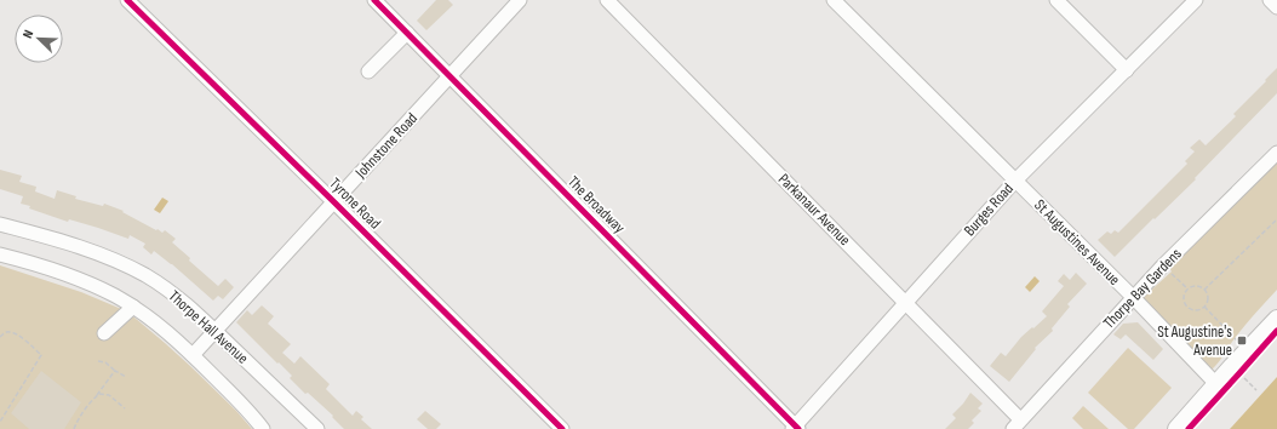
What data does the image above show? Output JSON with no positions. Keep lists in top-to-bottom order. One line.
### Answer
{"streets":{"street":["Johnstone Road","Tyrone Road","The Broadway","Parkanaur Avenue","Burges Road","St Augustines Avenue","Thorpe Bay Gardens","Thorpe Hall Avenue"]},"crossings":[["Johnstone Road","Tyrone Road"],["Johnstone Road","The Broadway"],["Johnstone Road","Thorpe Hall Avenue"],["The Broadway","Burges Road"],["Parkanaur Avenue","Burges Road"],["Parkanaur Avenue","Thorpe Bay Gardens"],["Burges Road","St Augustines Avenue"],["St Augustines Avenue","Thorpe Bay Gardens"]],"places":{"transit":["St Augustine's Avenue"]},"north":"top left"}
